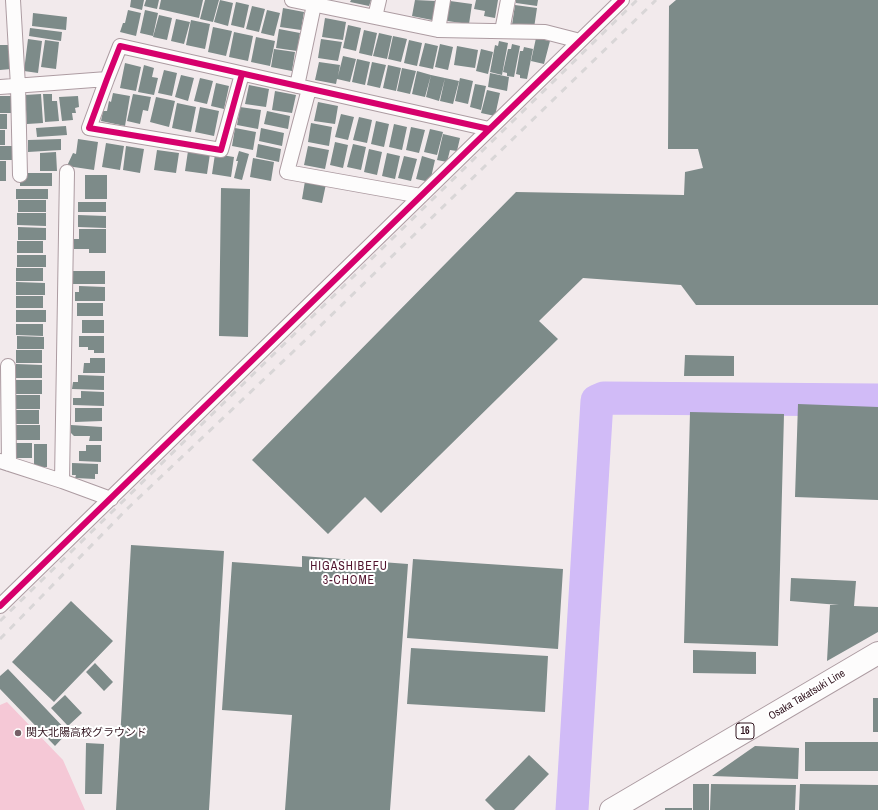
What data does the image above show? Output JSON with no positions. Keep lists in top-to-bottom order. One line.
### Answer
{"streets":{"main road":["Osaka Takatsuki Line","16"]},"districts":["HIGASHIBEFU 3-CHOME"],"places":["関大北陽高校グラウンド"]}
